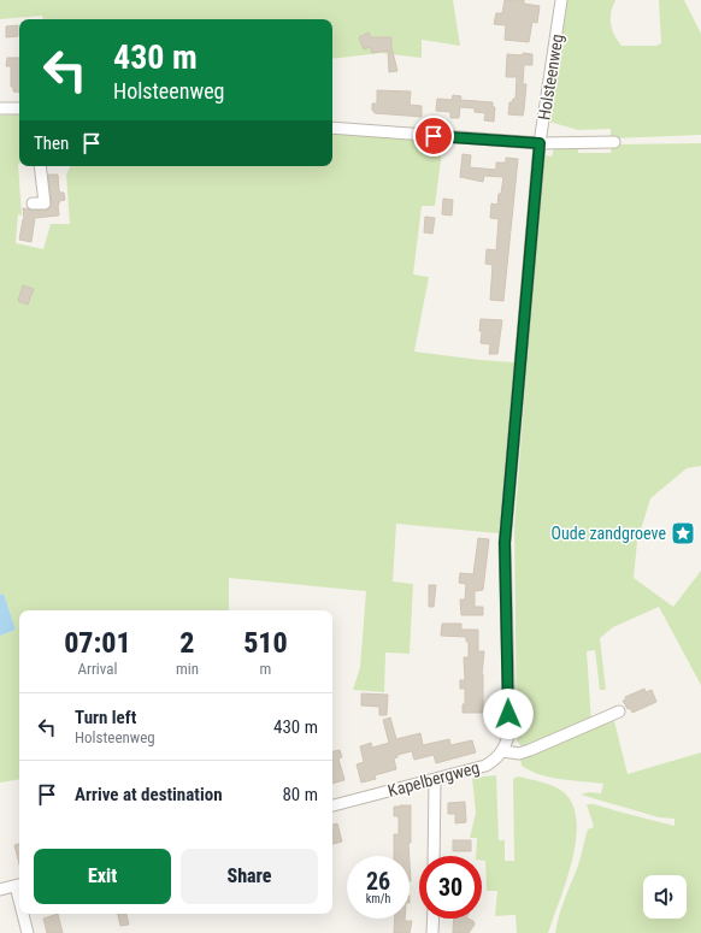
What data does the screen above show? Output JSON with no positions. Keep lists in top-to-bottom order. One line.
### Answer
{"streets":{"street":["Holsteenweg","Kapelbergweg"]},"places":{"place":["Oude zandgroeve"]},"page":{"turn":["430 m","Holsteenweg"],"then":"Then","eta":["07:01","Arrival","2","min","510","m"],"list":[{"name":"Turn left","note":"Holsteenweg","value":"430 m"},{"name":"Arrive at destination","value":"80 m"}],"buttons":["Exit","Share"],"speed":"26 km/h","limit":"30"}}
